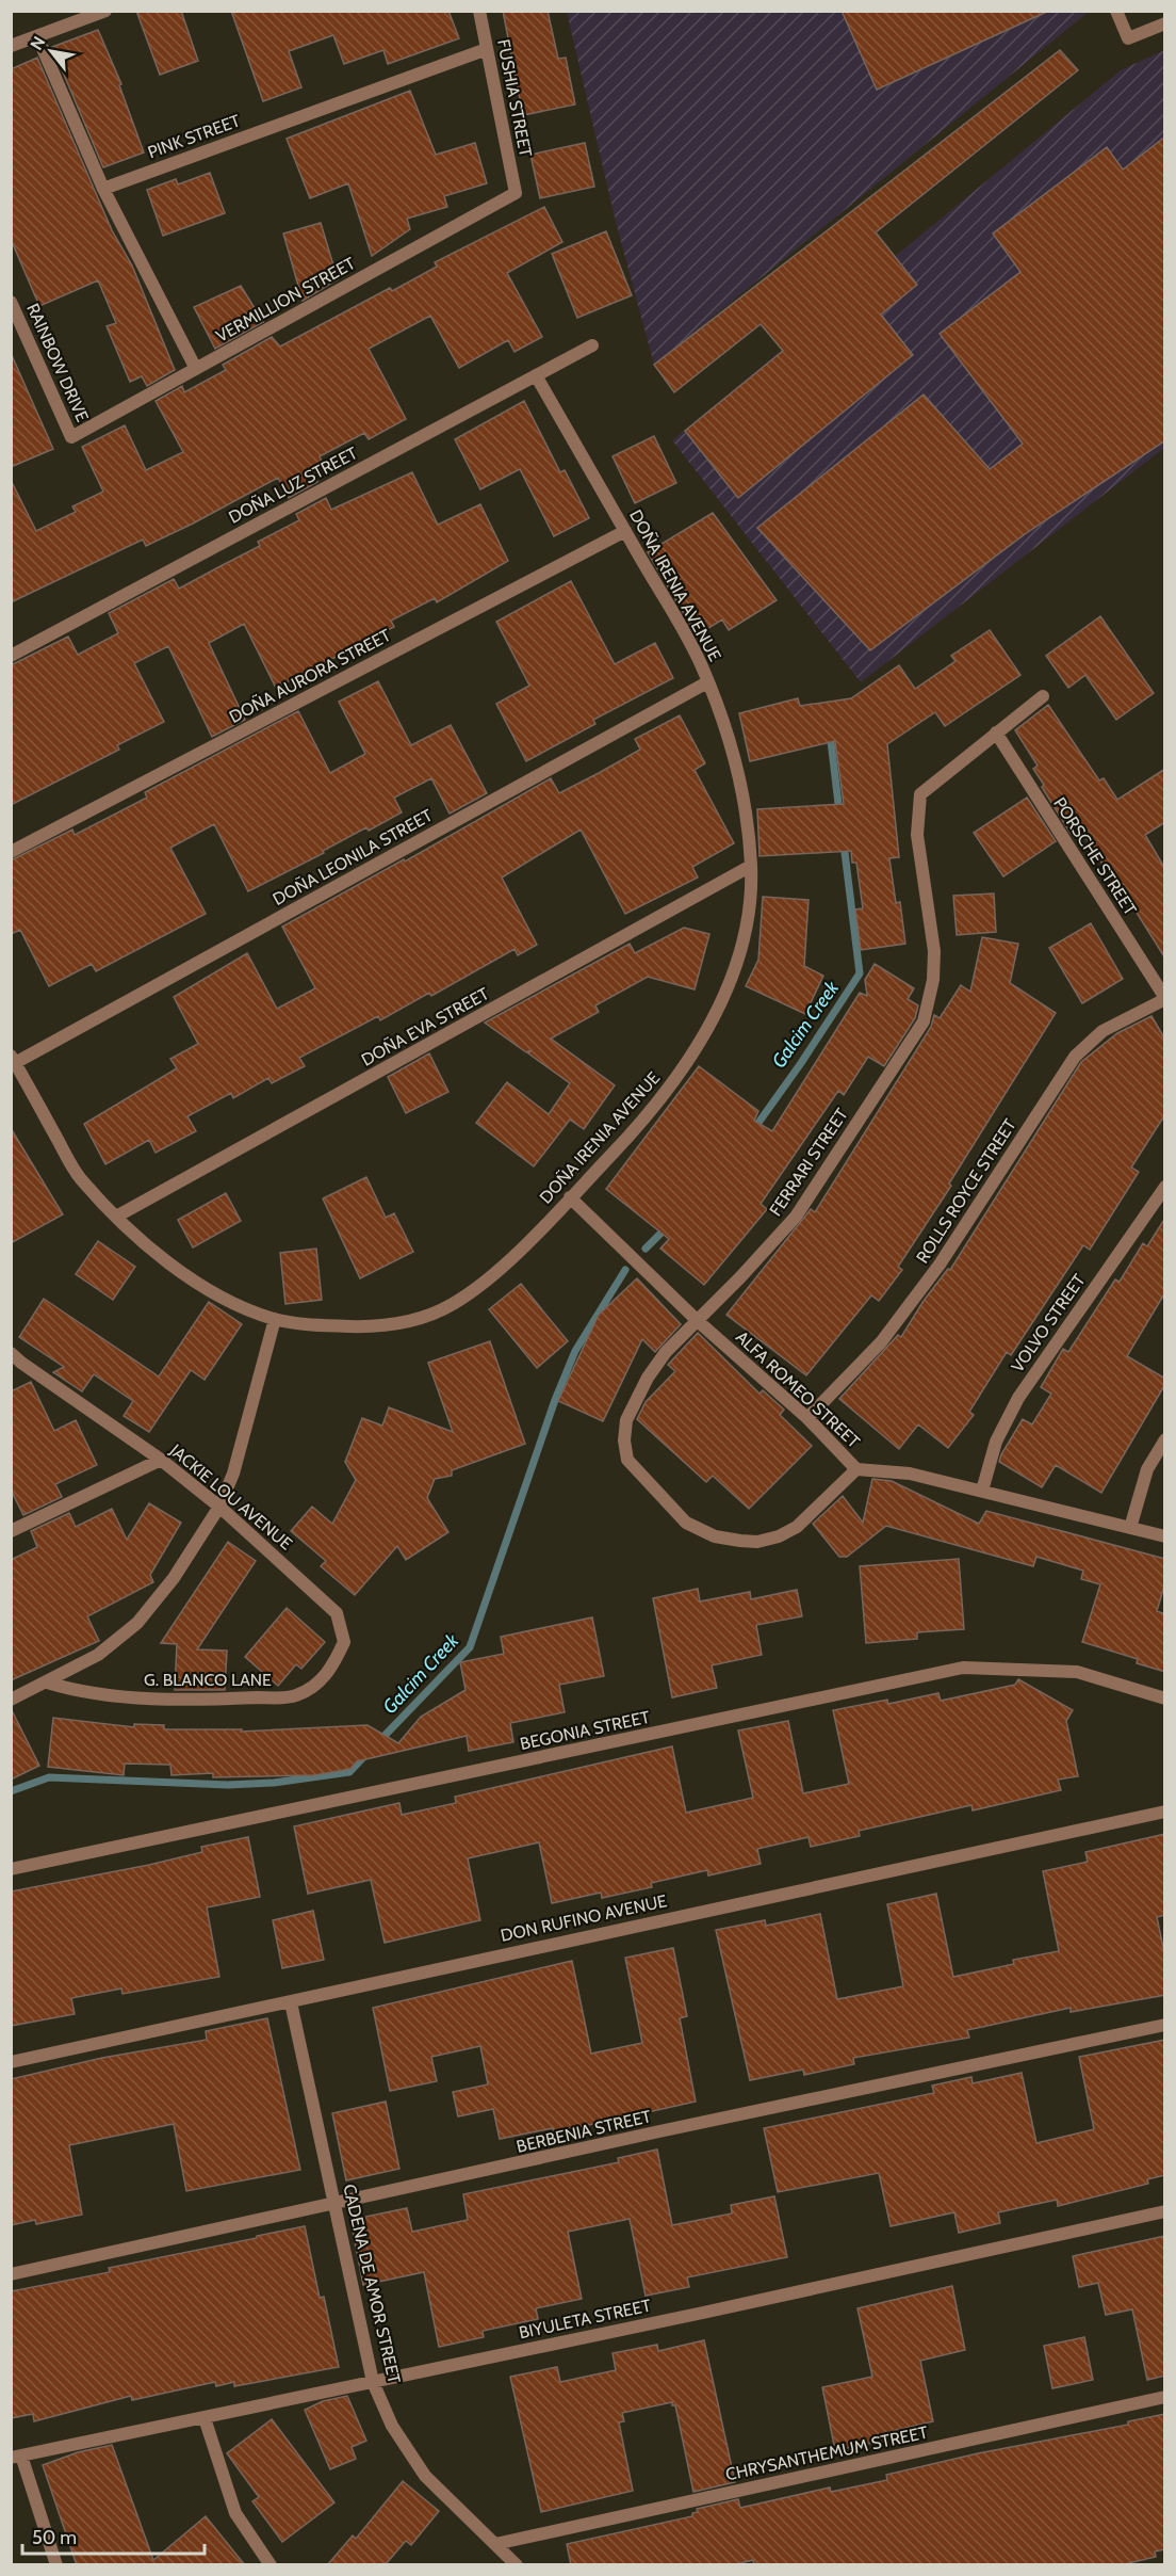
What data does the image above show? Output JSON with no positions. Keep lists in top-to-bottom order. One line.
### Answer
{"streets":{"street":["FUSHIA STREET","PINK STREET","VERMILLION STREET","RAINBOW DRIVE","DOÑA LUZ STREET","DOÑA IRENIA AVENUE","DOÑA AURORA STREET","PORSCHE STREET","DOÑA LEONILA STREET","DOÑA EVA STREET","FERRARI STREET","ROLLS ROYCE STREET","VOLVO STREET","ALFA ROMEO STREET","JACKIE LOU AVENUE","G. BLANCO LANE","BEGONIA STREET","DON RUFINO AVENUE","BERBENIA STREET","CADENA DE AMOR STREET","BIYULETA STREET","CHRYSANTHEMUM STREET"]},"crossings":[["FUSHIA STREET","PINK STREET"],["FUSHIA STREET","VERMILLION STREET"],["VERMILLION STREET","RAINBOW DRIVE"],["DOÑA LUZ STREET","DOÑA IRENIA AVENUE"],["DOÑA IRENIA AVENUE","DOÑA AURORA STREET"],["DOÑA IRENIA AVENUE","DOÑA LEONILA STREET"],["DOÑA IRENIA AVENUE","DOÑA EVA STREET"],["DOÑA IRENIA AVENUE","ALFA ROMEO STREET"],["PORSCHE STREET","FERRARI STREET"],["PORSCHE STREET","ROLLS ROYCE STREET"],["FERRARI STREET","ALFA ROMEO STREET"],["ROLLS ROYCE STREET","ALFA ROMEO STREET"],["VOLVO STREET","ALFA ROMEO STREET"],["JACKIE LOU AVENUE","G. BLANCO LANE"],["DON RUFINO AVENUE","CADENA DE AMOR STREET"],["BERBENIA STREET","CADENA DE AMOR STREET"],["CADENA DE AMOR STREET","BIYULETA STREET"],["CADENA DE AMOR STREET","CHRYSANTHEMUM STREET"]],"water":["Galcim Creek"],"scale_bar":"50 m","north":"top left"}
